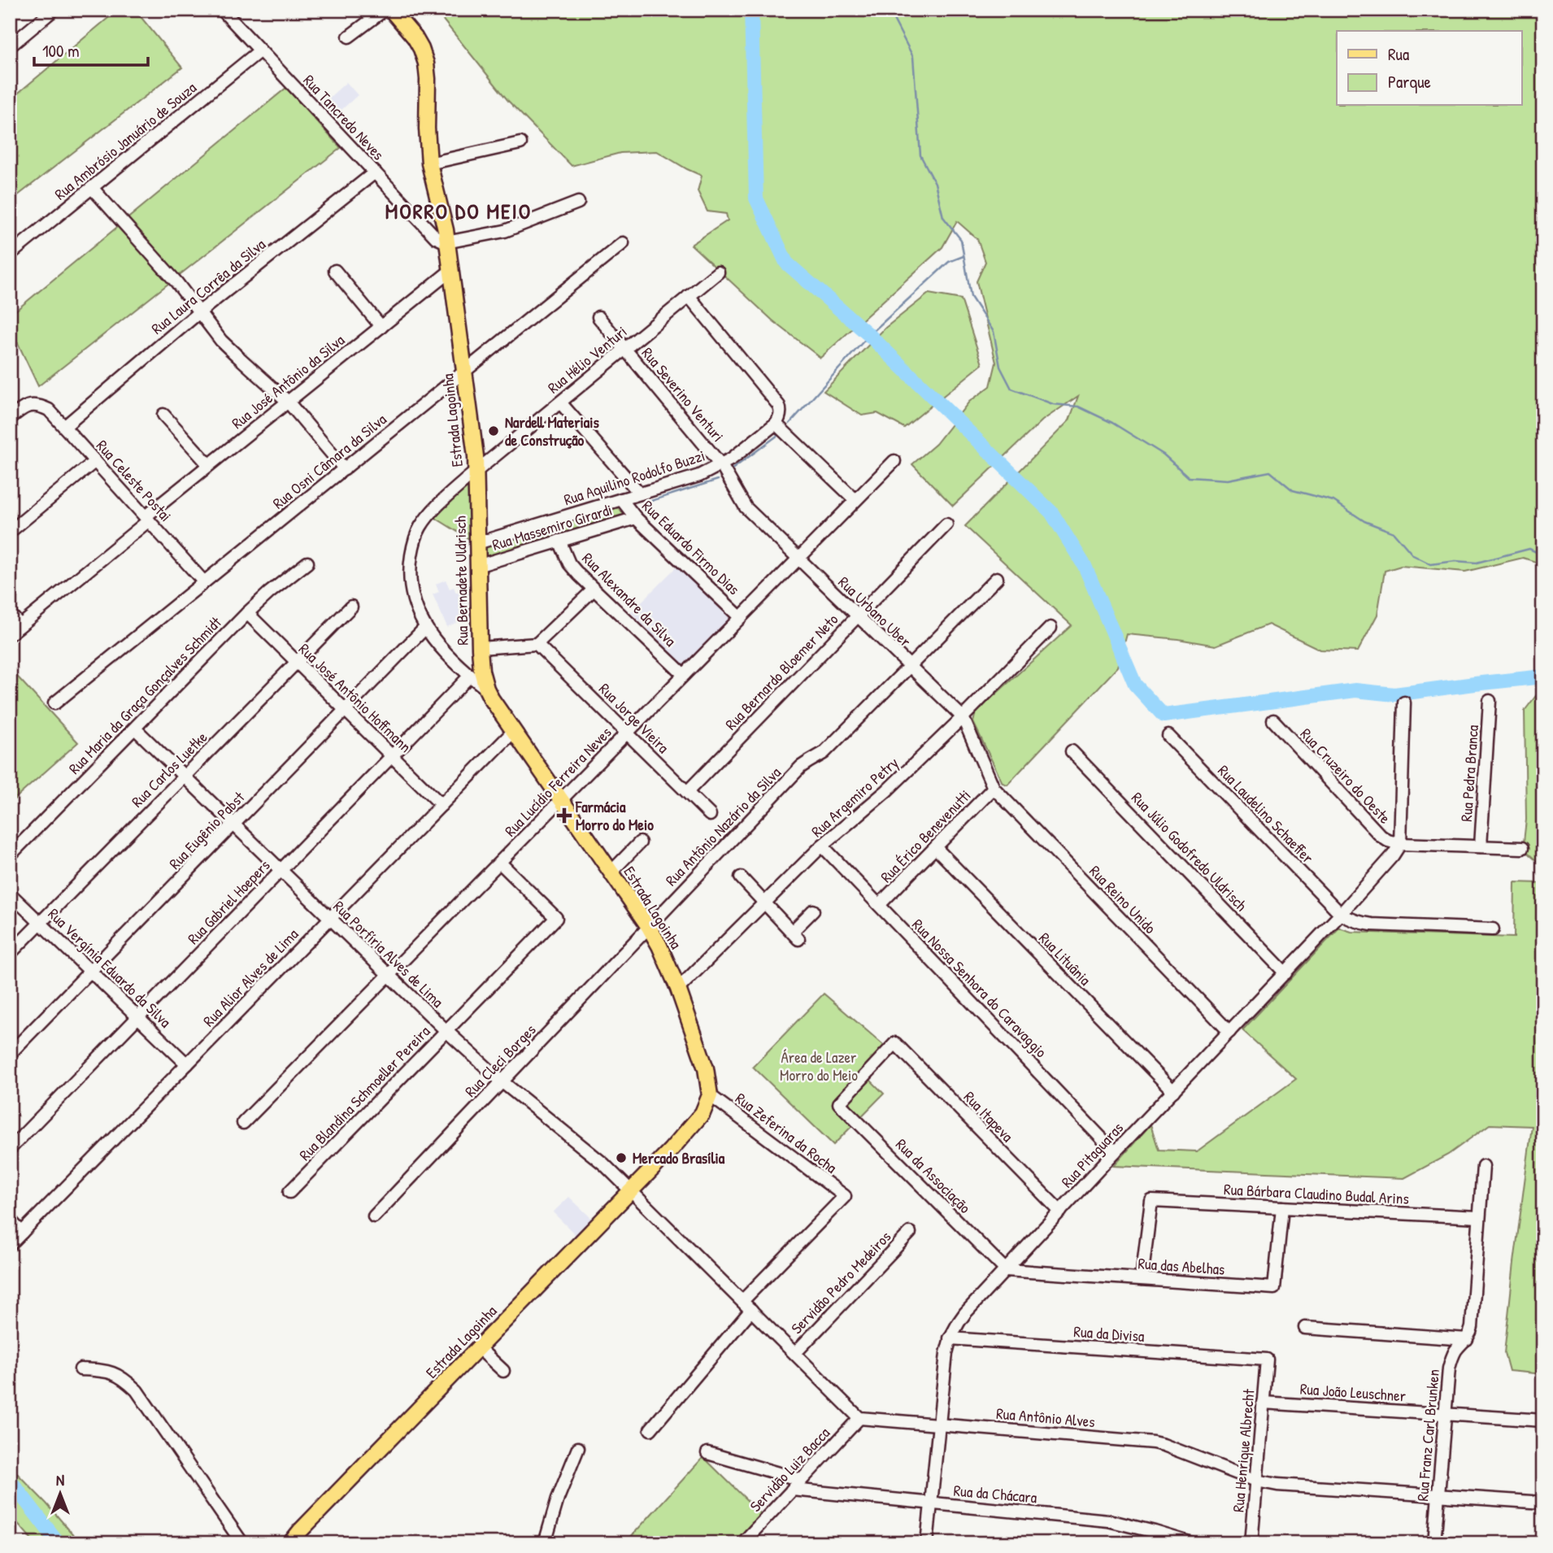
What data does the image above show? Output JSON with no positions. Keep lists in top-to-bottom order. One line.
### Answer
{"streets":{"main road":["Estrada Lagoinha","Rua Bernadete Uldrisch"],"street":["Rua Tancredo Neves","Rua Ambrósio Januário de Souza","Rua Laura Corrêa da Silva","Rua Hélio Venturi","Rua José Antônio da Silva","Rua Severino Venturi","Rua Osni Câmara da Silva","Rua Aquilino Rodolfo Buzzi","Rua Celeste Postai","Rua Massemiro Girardi","Rua Eduardo Firmo Dias","Rua Alexandre da Silva","Rua Urbano Uber","Rua Bernardo Bloemer Neto","Rua Maria da Graça Gonçalves Schmidt","Rua José Antônio Hoffmann","Rua Jorge Vieira","Rua Carlos Luetke","Rua Pedra Branca","Rua Cruzeiro do Oeste","Rua Lucídio Ferreira Neves","Rua Argemiro Petry","Rua Laudelino Schaeffer","Rua Antônio Nazário da Silva","Rua Eugênio Pabst","Rua Érico Benevenutti","Rua Júlio Godofredo Uldrisch","Rua Reino Unido","Rua Gabriel Hoepers","Rua Porfíria Alves de Lima","Rua Lituânia","Rua Vergínia Eduardo da Silva","Rua Alior Alves de Lima","Rua Nossa Senhora do Caravaggio","Rua Cleci Borges","Rua Blandina Schmoeller Pereira","Rua Itapeva","Rua Zeferina da Rocha","Rua Pitaguaras","Rua da Associação","Rua Bárbara Claudino Budal Arins","Rua das Abelhas","Servidão Pedro Medeiros","Rua da Divisa","Rua João Leuschner","Rua Antônio Alves","Rua Franz Carl Brunken","Rua Henrique Albrecht","Servidão Luiz Bacca","Rua da Chácara"]},"crossings":[["Rua Tancredo Neves","Rua Ambrósio Januário de Souza"],["Rua Tancredo Neves","Rua Laura Corrêa da Silva"],["Rua Tancredo Neves","Estrada Lagoinha"],["Rua Laura Corrêa da Silva","Rua Celeste Postai"],["Rua Hélio Venturi","Rua Severino Venturi"],["Rua Hélio Venturi","Estrada Lagoinha"],["Rua Hélio Venturi","Rua Bernadete Uldrisch"],["Rua José Antônio da Silva","Estrada Lagoinha"],["Rua José Antônio da Silva","Rua Celeste Postai"],["Rua Severino Venturi","Rua Aquilino Rodolfo Buzzi"],["Rua Severino Venturi","Rua Urbano Uber"],["Estrada Lagoinha","Rua Osni Câmara da Silva"],["Estrada Lagoinha","Rua Bernadete Uldrisch"],["Estrada Lagoinha","Rua Lucídio Ferreira Neves"],["Estrada Lagoinha","Rua Argemiro Petry"],["Estrada Lagoinha","Rua Antônio Nazário da Silva"],["Estrada Lagoinha","Rua Eugênio Pabst"],["Estrada Lagoinha","Rua Gabriel Hoepers"],["Estrada Lagoinha","Rua Porfíria Alves de Lima"],["Estrada Lagoinha","Rua Alior Alves de Lima"],["Estrada Lagoinha","Rua Cleci Borges"],["Estrada Lagoinha","Rua Zeferina da Rocha"],["Rua Osni Câmara da Silva","Rua Celeste Postai"],["Rua Aquilino Rodolfo Buzzi","Rua Eduardo Firmo Dias"],["Rua Aquilino Rodolfo Buzzi","Rua Bernadete Uldrisch"],["Rua Aquilino Rodolfo Buzzi","Rua Urbano Uber"],["Rua Massemiro Girardi","Rua Eduardo Firmo Dias"],["Rua Massemiro Girardi","Rua Bernadete Uldrisch"],["Rua Massemiro Girardi","Rua Alexandre da Silva"],["Rua Eduardo Firmo Dias","Rua Lucídio Ferreira Neves"],["Rua Alexandre da Silva","Rua Lucídio Ferreira Neves"],["Rua Urbano Uber","Rua Bernardo Bloemer Neto"],["Rua Urbano Uber","Rua Lucídio Ferreira Neves"],["Rua Urbano Uber","Rua Argemiro Petry"],["Rua Urbano Uber","Rua Antônio Nazário da Silva"],["Rua Urbano Uber","Rua Érico Benevenutti"],["Rua Urbano Uber","Rua Reino Unido"],["Rua Bernardo Bloemer Neto","Rua Jorge Vieira"],["Rua Maria da Graça Gonçalves Schmidt","Rua José Antônio Hoffmann"],["Rua Maria da Graça Gonçalves Schmidt","Rua Porfíria Alves de Lima"],["Rua José Antônio Hoffmann","Rua Carlos Luetke"],["Rua José Antônio Hoffmann","Rua Eugênio Pabst"],["Rua José Antônio Hoffmann","Rua Gabriel Hoepers"],["Rua José Antônio Hoffmann","Rua Alior Alves de Lima"],["Rua Jorge Vieira","Rua Lucídio Ferreira Neves"],["Rua Carlos Luetke","Rua Porfíria Alves de Lima"],["Rua Carlos Luetke","Rua Vergínia Eduardo da Silva"],["Rua Cruzeiro do Oeste","Rua Pitaguaras"],["Rua Lucídio Ferreira Neves","Rua Porfíria Alves de Lima"],["Rua Lucídio Ferreira Neves","Rua Blandina Schmoeller Pereira"],["Rua Argemiro Petry","Rua Nossa Senhora do Caravaggio"],["Rua Laudelino Schaeffer","Rua Pitaguaras"],["Rua Antônio Nazário da Silva","Rua Cleci Borges"],["Rua Eugênio Pabst","Rua Porfíria Alves de Lima"],["Rua Eugênio Pabst","Rua Vergínia Eduardo da Silva"],["Rua Érico Benevenutti","Rua Reino Unido"],["Rua Érico Benevenutti","Rua Lituânia"],["Rua Érico Benevenutti","Rua Nossa Senhora do Caravaggio"],["Rua Júlio Godofredo Uldrisch","Rua Pitaguaras"],["Rua Reino Unido","Rua Pitaguaras"],["Rua Gabriel Hoepers","Rua Porfíria Alves de Lima"],["Rua Gabriel Hoepers","Rua Vergínia Eduardo da Silva"],["Rua Porfíria Alves de Lima","Rua Alior Alves de Lima"],["Rua Porfíria Alves de Lima","Rua Cleci Borges"],["Rua Porfíria Alves de Lima","Rua Blandina Schmoeller Pereira"],["Rua Lituânia","Rua Pitaguaras"],["Rua Vergínia Eduardo da Silva","Rua Alior Alves de Lima"],["Rua Nossa Senhora do Caravaggio","Rua Pitaguaras"],["Rua Itapeva","Rua Pitaguaras"],["Rua Itapeva","Rua da Associação"],["Rua Pitaguaras","Rua da Associação"],["Rua Pitaguaras","Rua das Abelhas"],["Rua Pitaguaras","Rua da Divisa"],["Rua Pitaguaras","Rua Antônio Alves"],["Rua Pitaguaras","Rua da Chácara"],["Rua da Associação","Rua das Abelhas"],["Rua Bárbara Claudino Budal Arins","Rua das Abelhas"],["Rua Bárbara Claudino Budal Arins","Rua Franz Carl Brunken"],["Rua da Divisa","Rua Henrique Albrecht"],["Rua João Leuschner","Rua Franz Carl Brunken"],["Rua João Leuschner","Rua Henrique Albrecht"],["Rua Antônio Alves","Rua Franz Carl Brunken"],["Rua Antônio Alves","Rua Henrique Albrecht"],["Rua Antônio Alves","Servidão Luiz Bacca"],["Servidão Luiz Bacca","Rua da Chácara"]],"districts":["MORRO DO MEIO"],"parks":["Área de Lazer Morro do Meio"],"places":{"other":["Nardell Materiais de Construção","Mercado Brasília"],"health":["Farmácia Morro do Meio"]},"legend":["Rua","Parque"],"scale_bar":"100 m","north":"top"}
